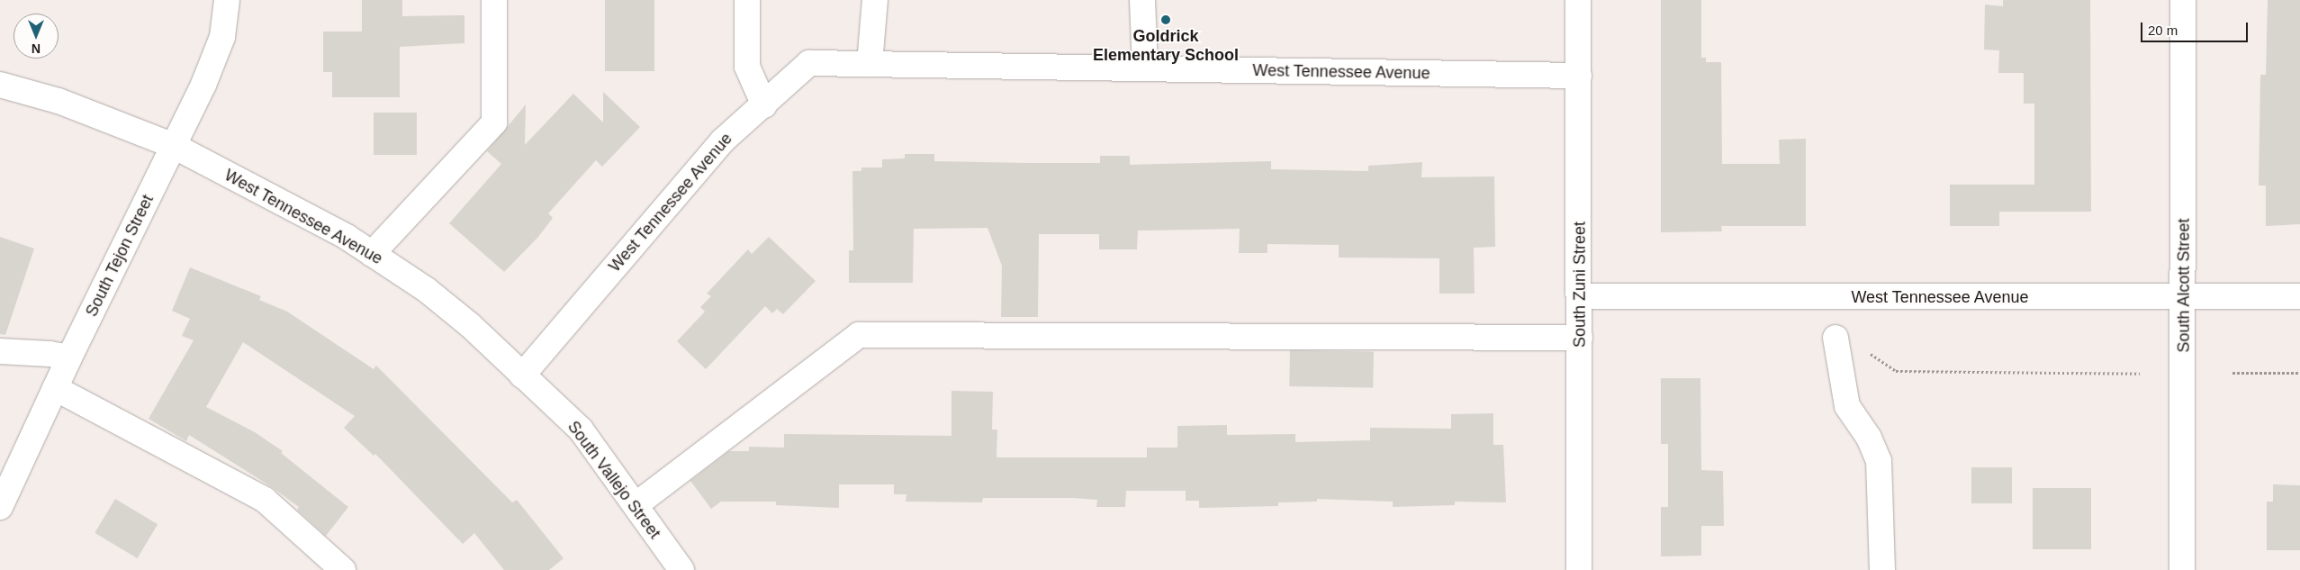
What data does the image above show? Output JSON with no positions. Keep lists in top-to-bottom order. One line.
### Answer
{"streets":{"street":["West Tennessee Avenue","South Tejon Street","South Zuni Street","South Alcott Street","South Vallejo Street"]},"crossings":[["West Tennessee Avenue","South Tejon Street"],["West Tennessee Avenue","South Zuni Street"],["West Tennessee Avenue","South Alcott Street"],["West Tennessee Avenue","South Vallejo Street"]],"places":["Goldrick Elementary School"],"scale_bar":"20 m","north":"bottom"}
